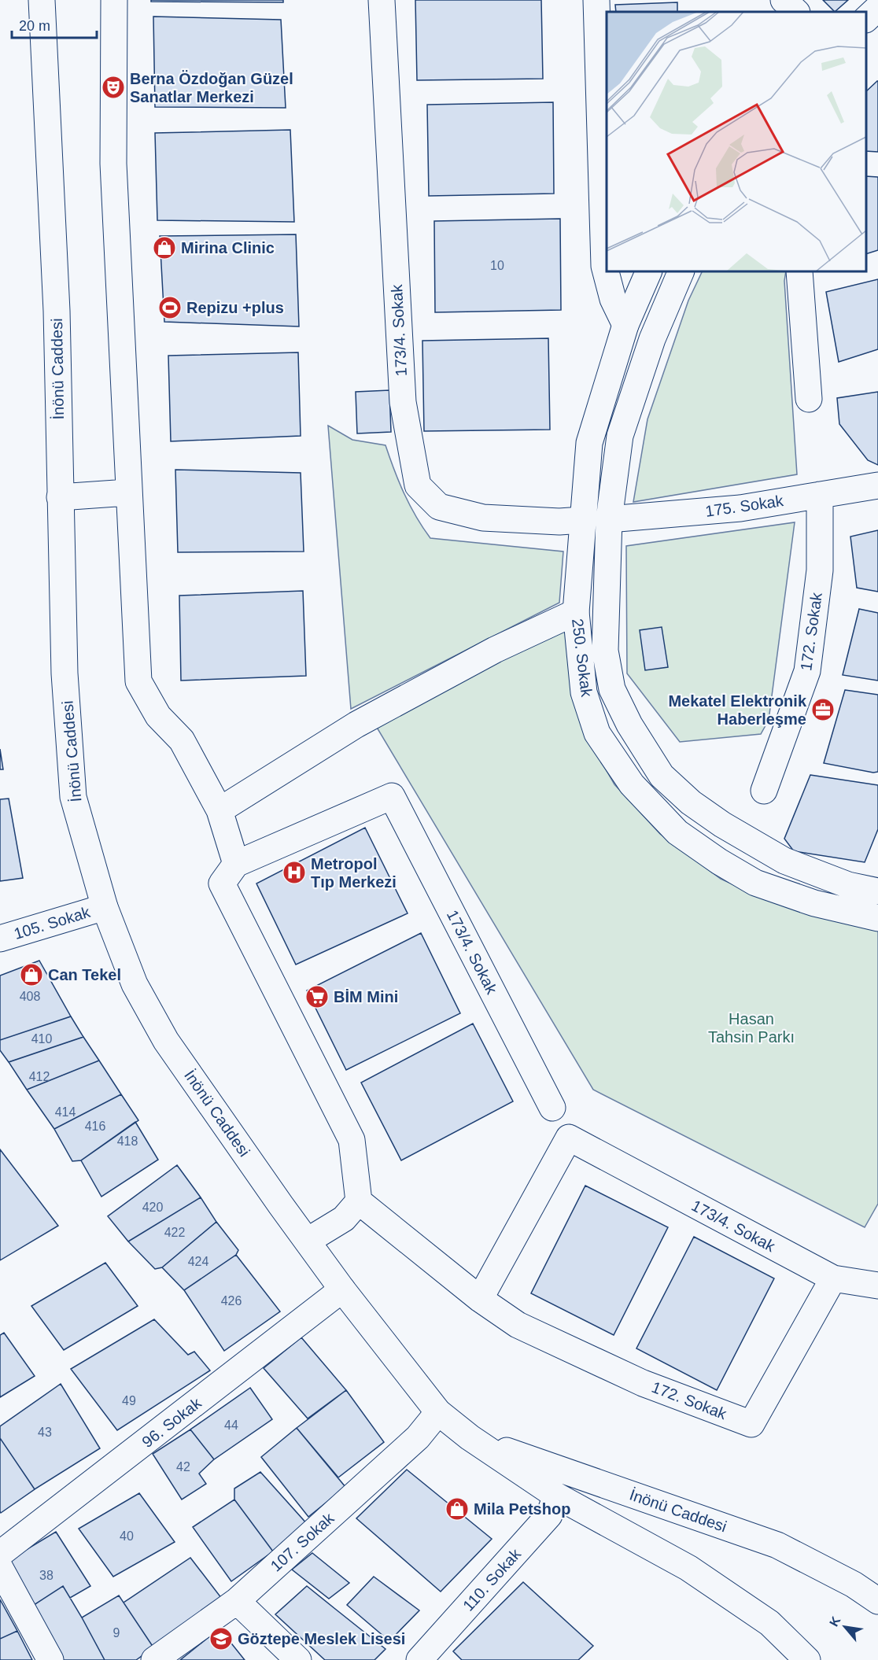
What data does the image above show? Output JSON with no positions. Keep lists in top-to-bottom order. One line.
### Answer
{"streets":{"street":["173/4. Sokak","İnönü Caddesi","175. Sokak","172. Sokak","250. Sokak","105. Sokak","96. Sokak","107. Sokak","110. Sokak"]},"crossings":[["173/4. Sokak","175. Sokak"],["173/4. Sokak","172. Sokak"],["173/4. Sokak","250. Sokak"],["İnönü Caddesi","105. Sokak"],["İnönü Caddesi","96. Sokak"],["İnönü Caddesi","107. Sokak"],["İnönü Caddesi","110. Sokak"],["175. Sokak","172. Sokak"],["175. Sokak","250. Sokak"]],"parks":["Hasan Tahsin Parkı"],"places":{"theatre":["Berna Özdoğan Güzel Sanatlar Merkezi"],"shop":["Mirina Clinic","Can Tekel","Mila Petshop"],"sports":["Repizu +plus"],"office":["Mekatel Elektronik Haberleşme"],"hospital":["Metropol Tıp Merkezi"],"supermarket":["BİM Mini"],"school or university":["Göztepe Meslek Lisesi"]},"house_numbers":["10","408","410","412","414","416","418","420","422","424","426","49","44","43","42","40","38","9"],"scale_bar":"20 m","north":"top left"}
